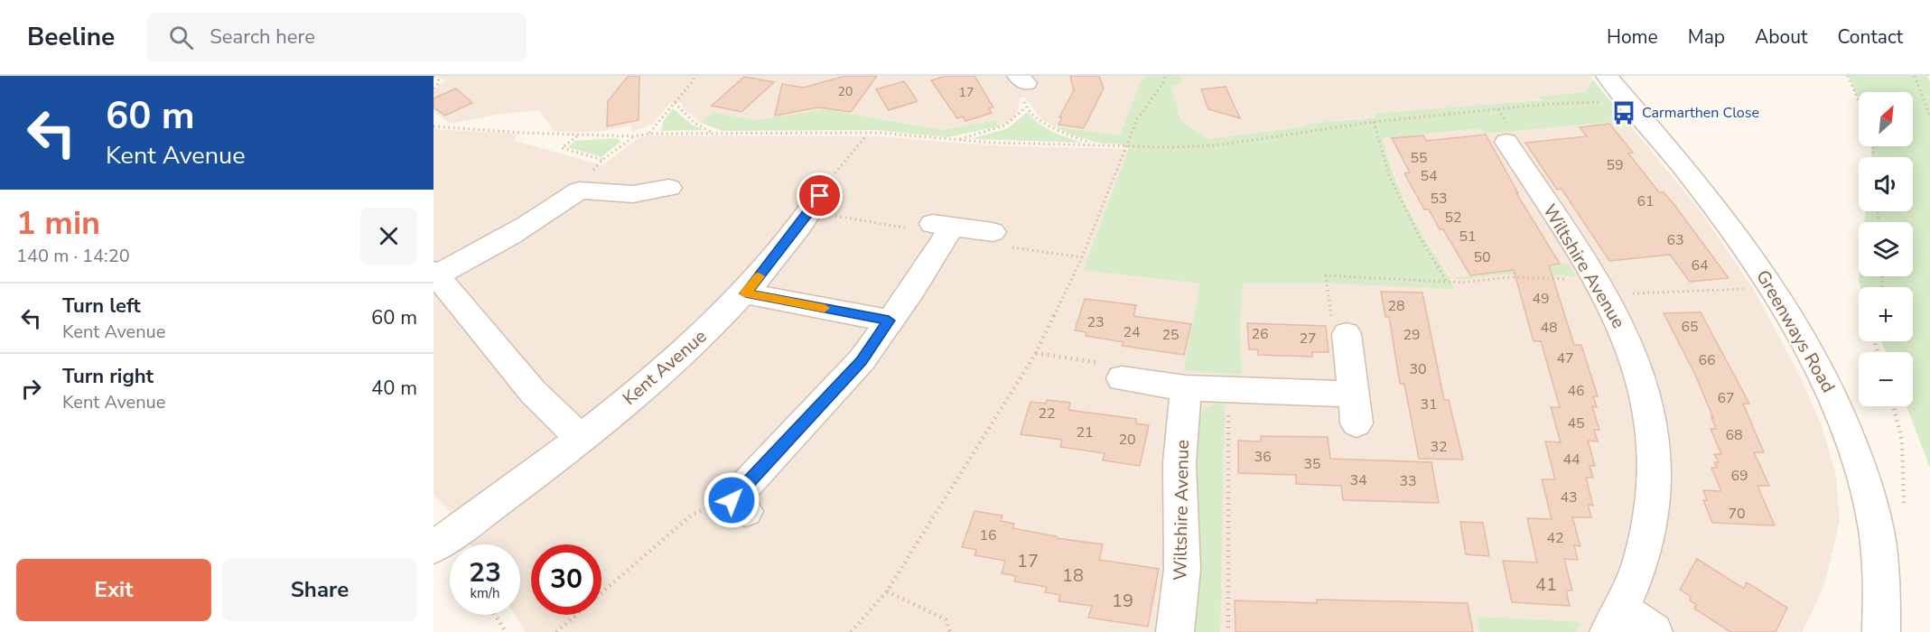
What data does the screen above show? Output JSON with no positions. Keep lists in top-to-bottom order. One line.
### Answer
{"streets":{"street":["Wiltshire Avenue","Greenways Road","Kent Avenue"]},"places":{"bus stop":["Carmarthen Close"]},"house_numbers":["20","17","55","59","54","53","61","52","51","63","50","64","49","28","23","65","48","24","26","25","29","27","47","66","30","46","67","31","22","45","21","68","20","32","36","44","35","69","34","33","43","70","16","42","17","18","41","19"],"north":"top right","page":{"header":"Beeline","search":"Search here","nav":["Home","Map","About","Contact"],"turn":["60 m","Kent Avenue"],"map_buttons":["+","−"],"heading":["1 min","140 m · 14:20"],"list":[{"name":"Turn left","note":"Kent Avenue","value":"60 m"},{"name":"Turn right","note":"Kent Avenue","value":"40 m"}],"speed":"23 km/h","limit":"30","buttons":["Exit","Share"]}}
